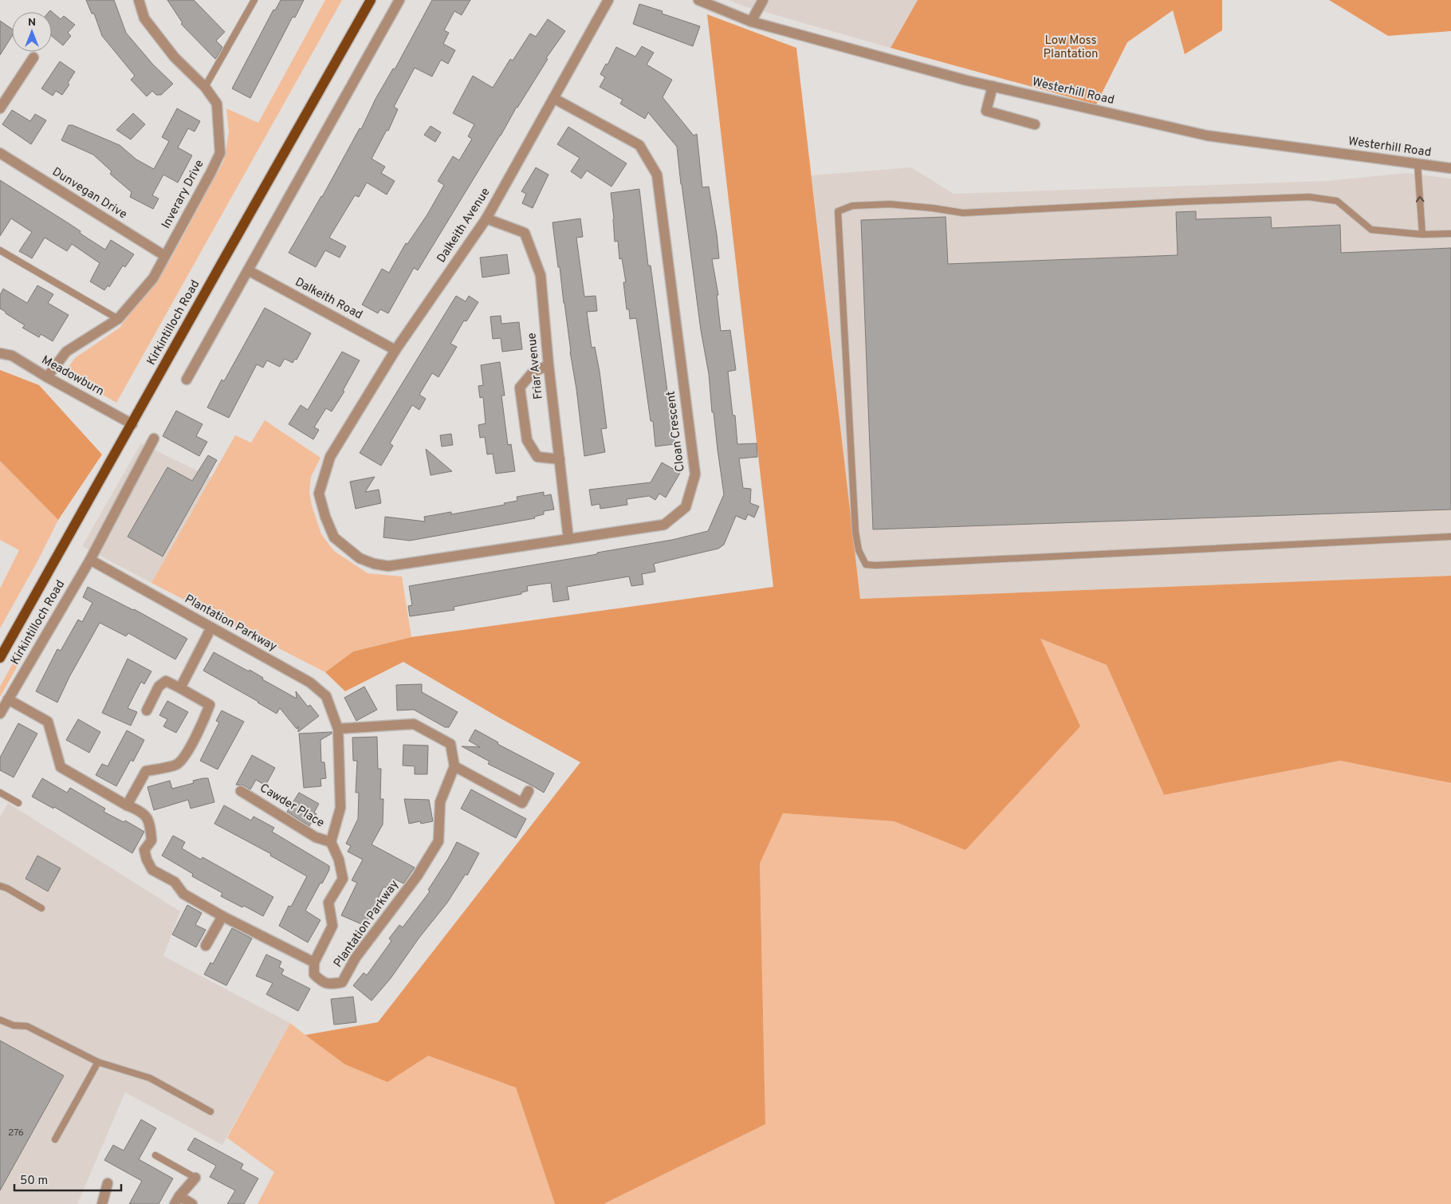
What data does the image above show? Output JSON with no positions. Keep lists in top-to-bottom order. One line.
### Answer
{"streets":{"main road":["Kirkintilloch Road"],"street":["Westerhill Road","Dunvegan Drive","Inverary Drive","Dalkeith Avenue","Dalkeith Road","Friar Avenue","Meadowburn","Cloan Crescent","Plantation Parkway","Cawder Place"]},"crossings":[["Dunvegan Drive","Inverary Drive"],["Inverary Drive","Meadowburn"],["Dalkeith Avenue","Dalkeith Road"],["Dalkeith Avenue","Friar Avenue"],["Dalkeith Avenue","Cloan Crescent"],["Kirkintilloch Road","Meadowburn"],["Kirkintilloch Road","Plantation Parkway"],["Friar Avenue","Cloan Crescent"],["Plantation Parkway","Cawder Place"]],"parks":["Low Moss Plantation"],"house_numbers":["276"],"scale_bar":"50 m","north":"top"}
